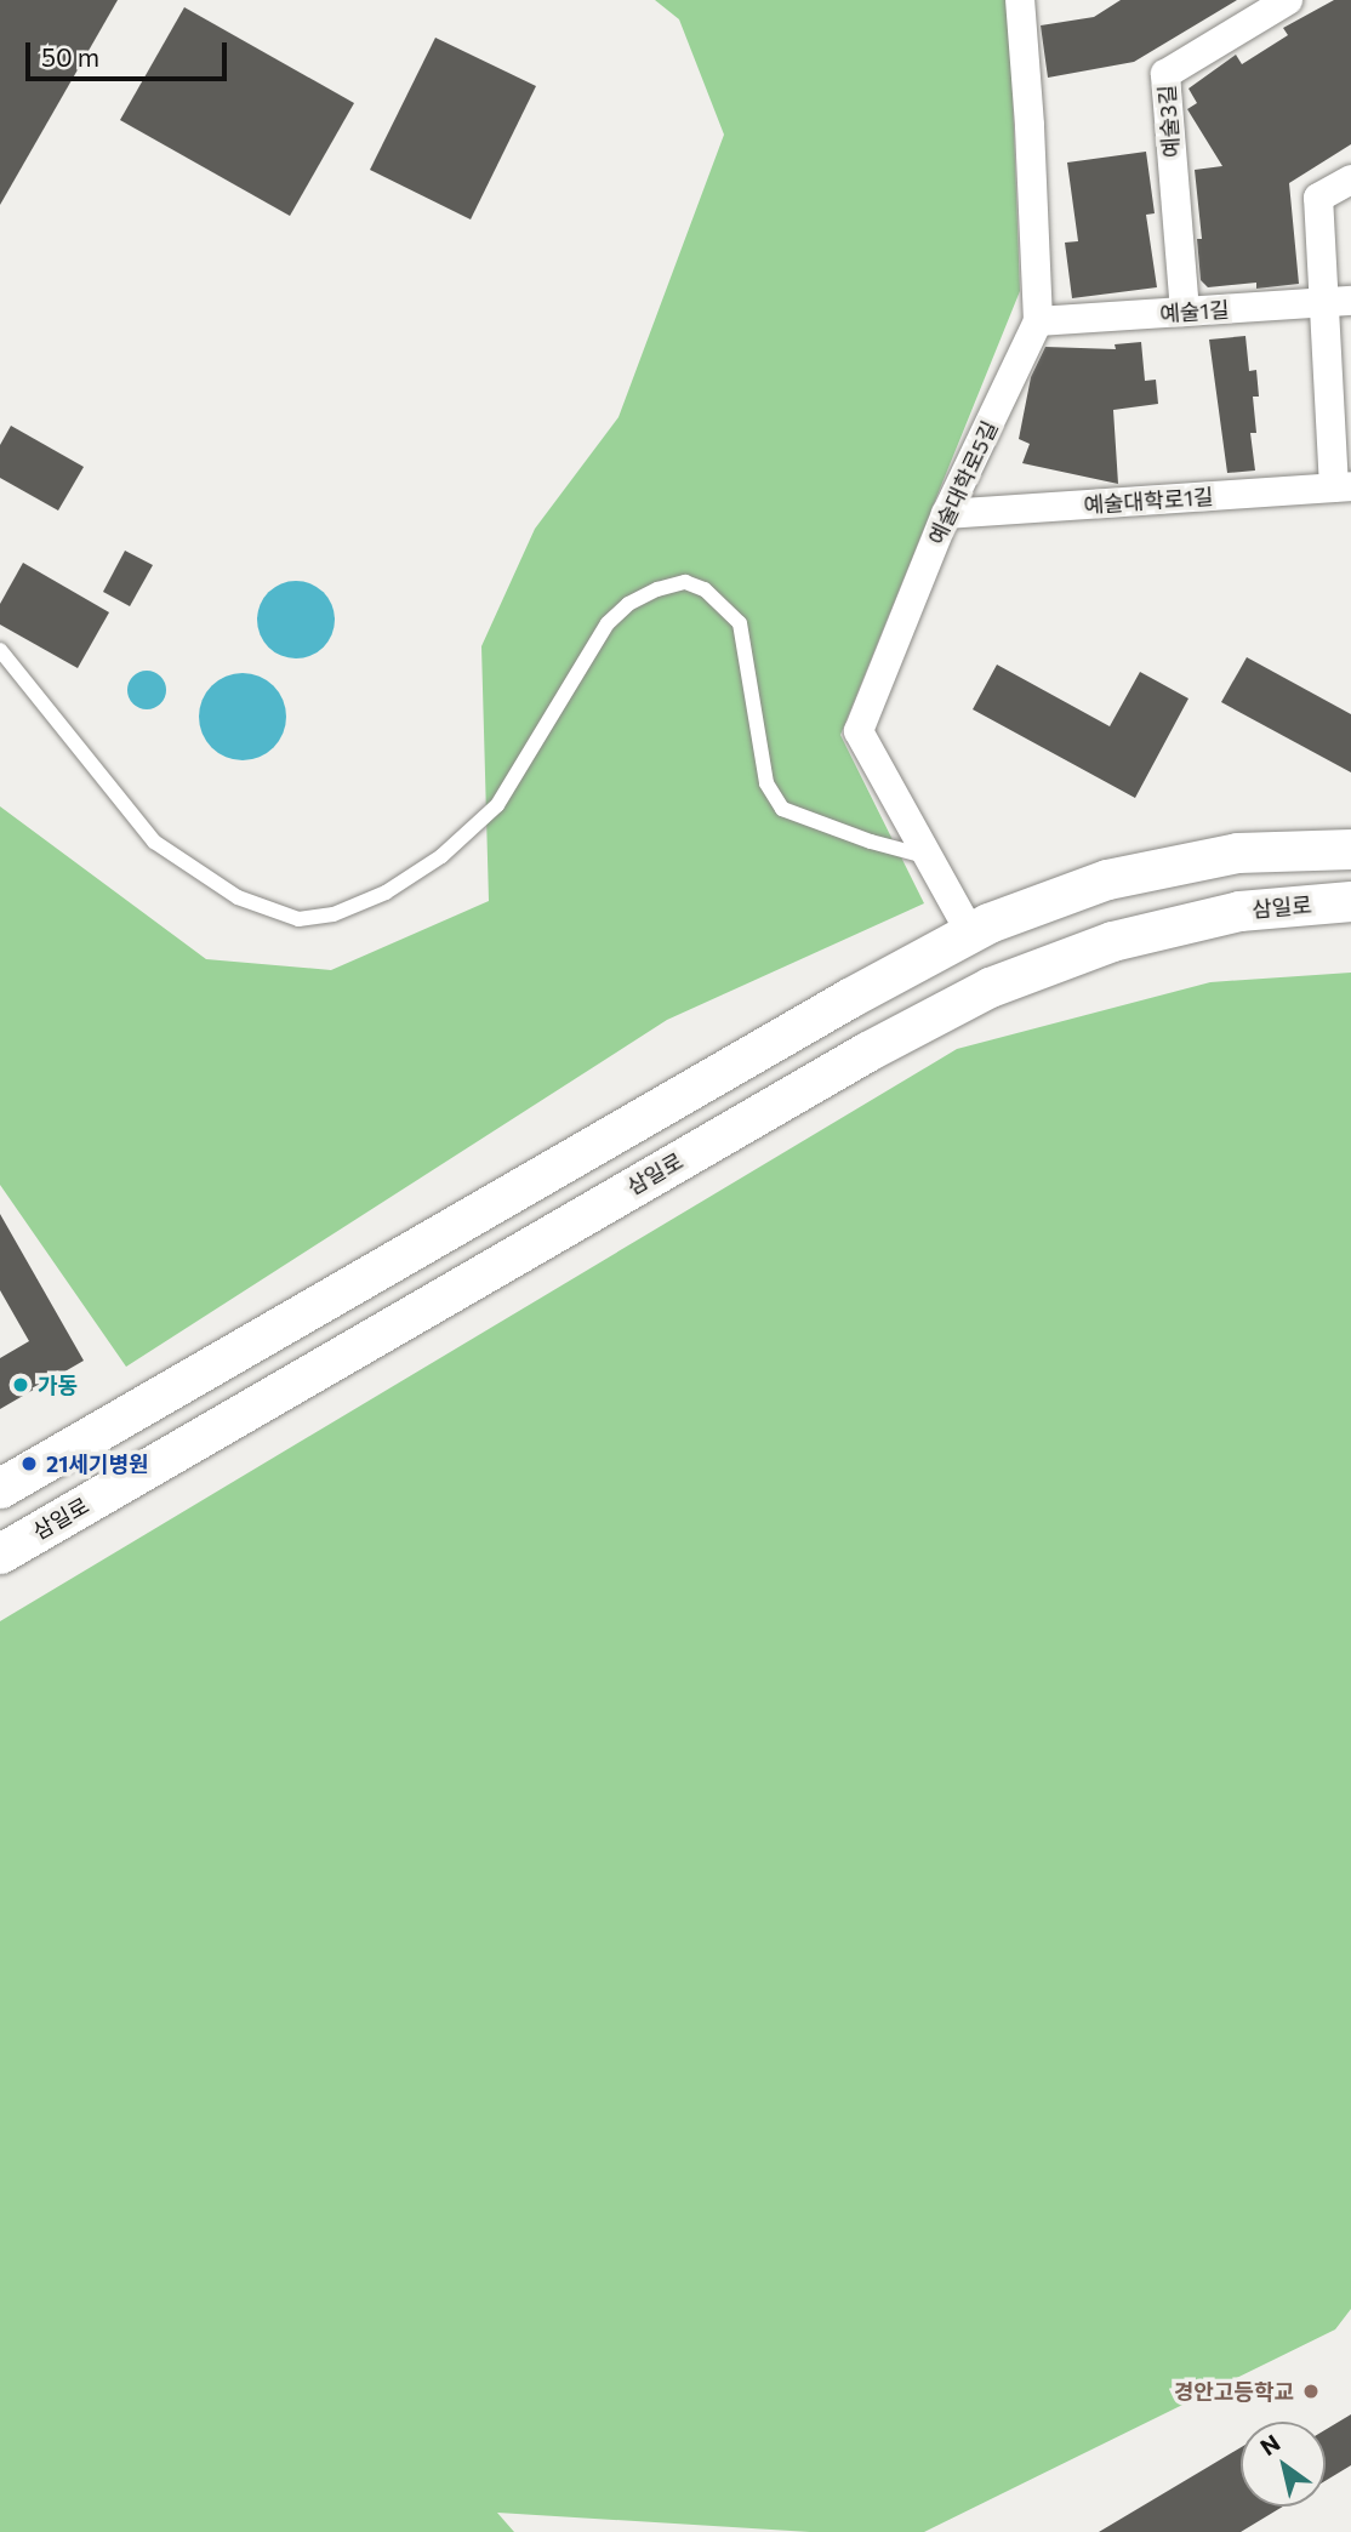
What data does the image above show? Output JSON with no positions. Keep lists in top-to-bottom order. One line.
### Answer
{"streets":{"main road":["삼일로"],"street":["예술3길","예술1길","예술대학로5길","예술대학로1길"]},"crossings":[["예술3길","예술1길"],["예술1길","예술대학로5길"],["예술대학로5길","예술대학로1길"]],"places":["가동","21세기병원","경안고등학교"],"scale_bar":"50 m","north":"top left"}
